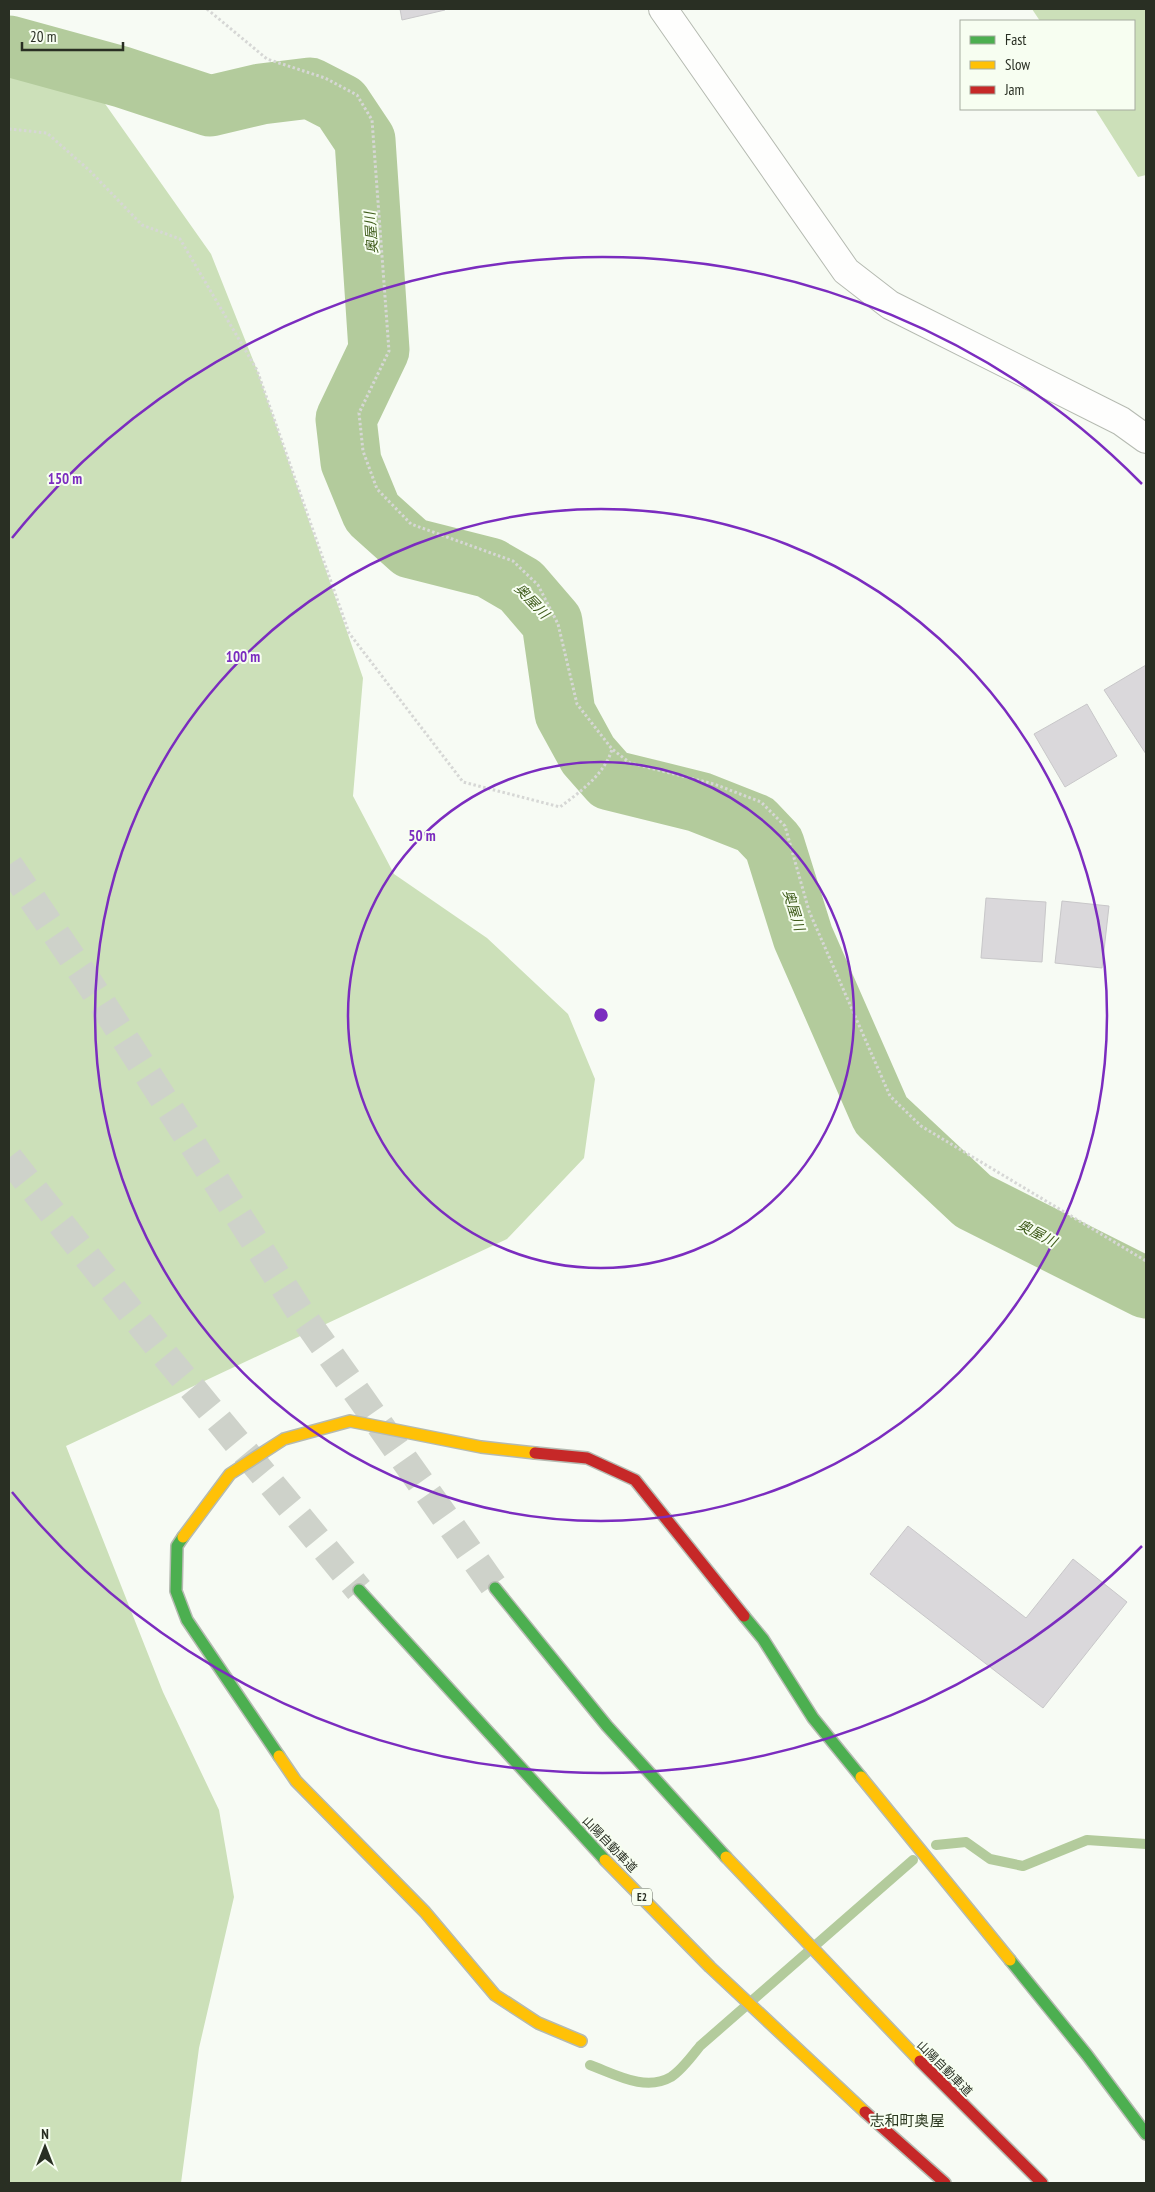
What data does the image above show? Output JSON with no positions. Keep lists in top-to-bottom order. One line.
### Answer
{"streets":{"main road":["山陽自動車道","E2"]},"districts":["志和町奥屋"],"water":["奥屋川"],"legend":["Fast","Slow","Jam"],"scale_bar":"20 m","north":"top","rings":["150 m","100 m","50 m"]}
